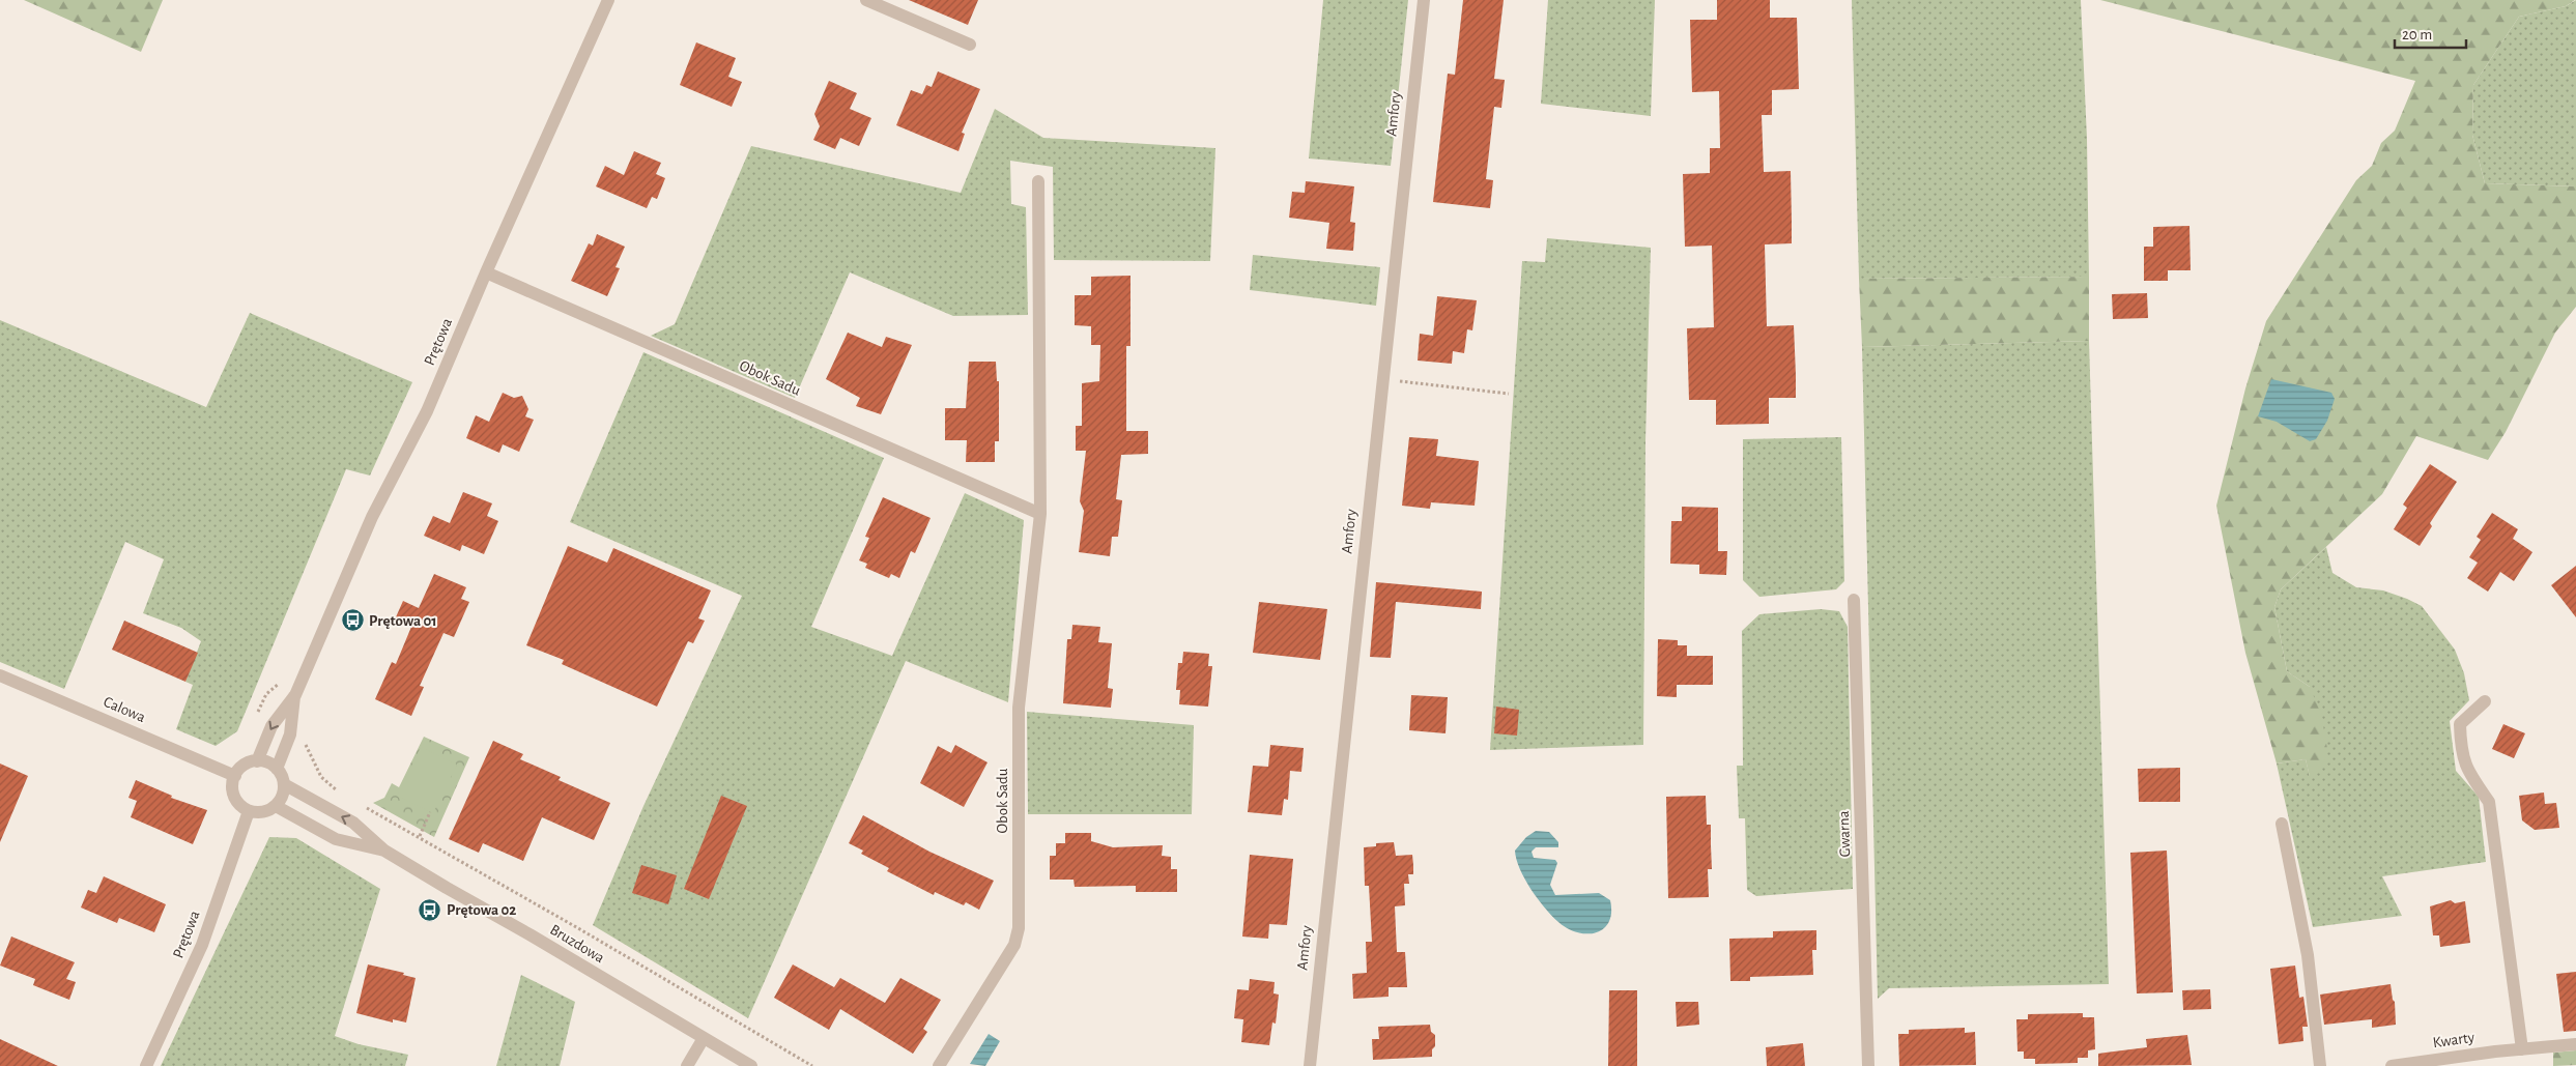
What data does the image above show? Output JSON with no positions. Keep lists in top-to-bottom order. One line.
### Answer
{"streets":{"street":["Amfory","Prętowa","Obok Sadu","Calowa","Gwarna","Bruzdowa","Kwarty"]},"crossings":[["Prętowa","Obok Sadu"],["Prętowa","Calowa"],["Prętowa","Bruzdowa"],["Calowa","Bruzdowa"]],"places":{"bus stop":["Prętowa 01","Prętowa 02"]},"scale_bar":"20 m"}
